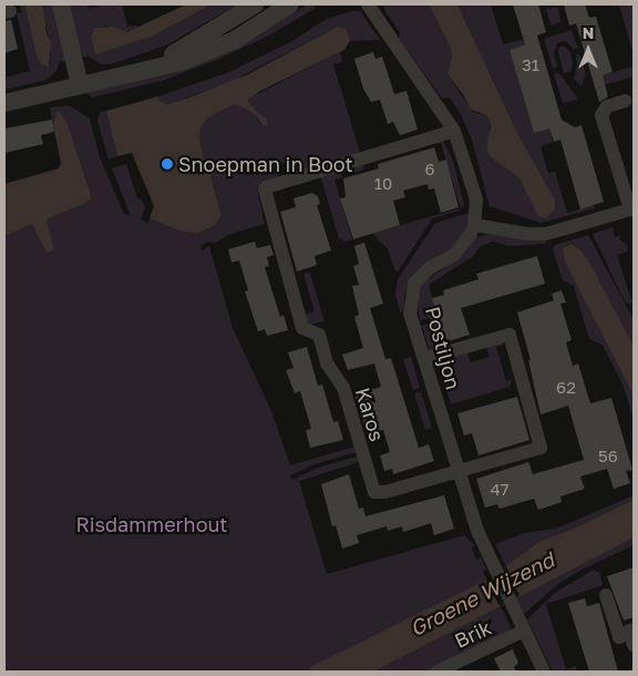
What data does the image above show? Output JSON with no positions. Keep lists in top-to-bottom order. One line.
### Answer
{"streets":{"street":["Postiljon","Karos","Brik"]},"crossings":[["Postiljon","Karos"],["Postiljon","Brik"]],"water":["Groene Wijzend"],"parks":["Risdammerhout"],"places":["Snoepman in Boot"],"house_numbers":["31","6","10","62","56","47"],"north":"top"}
